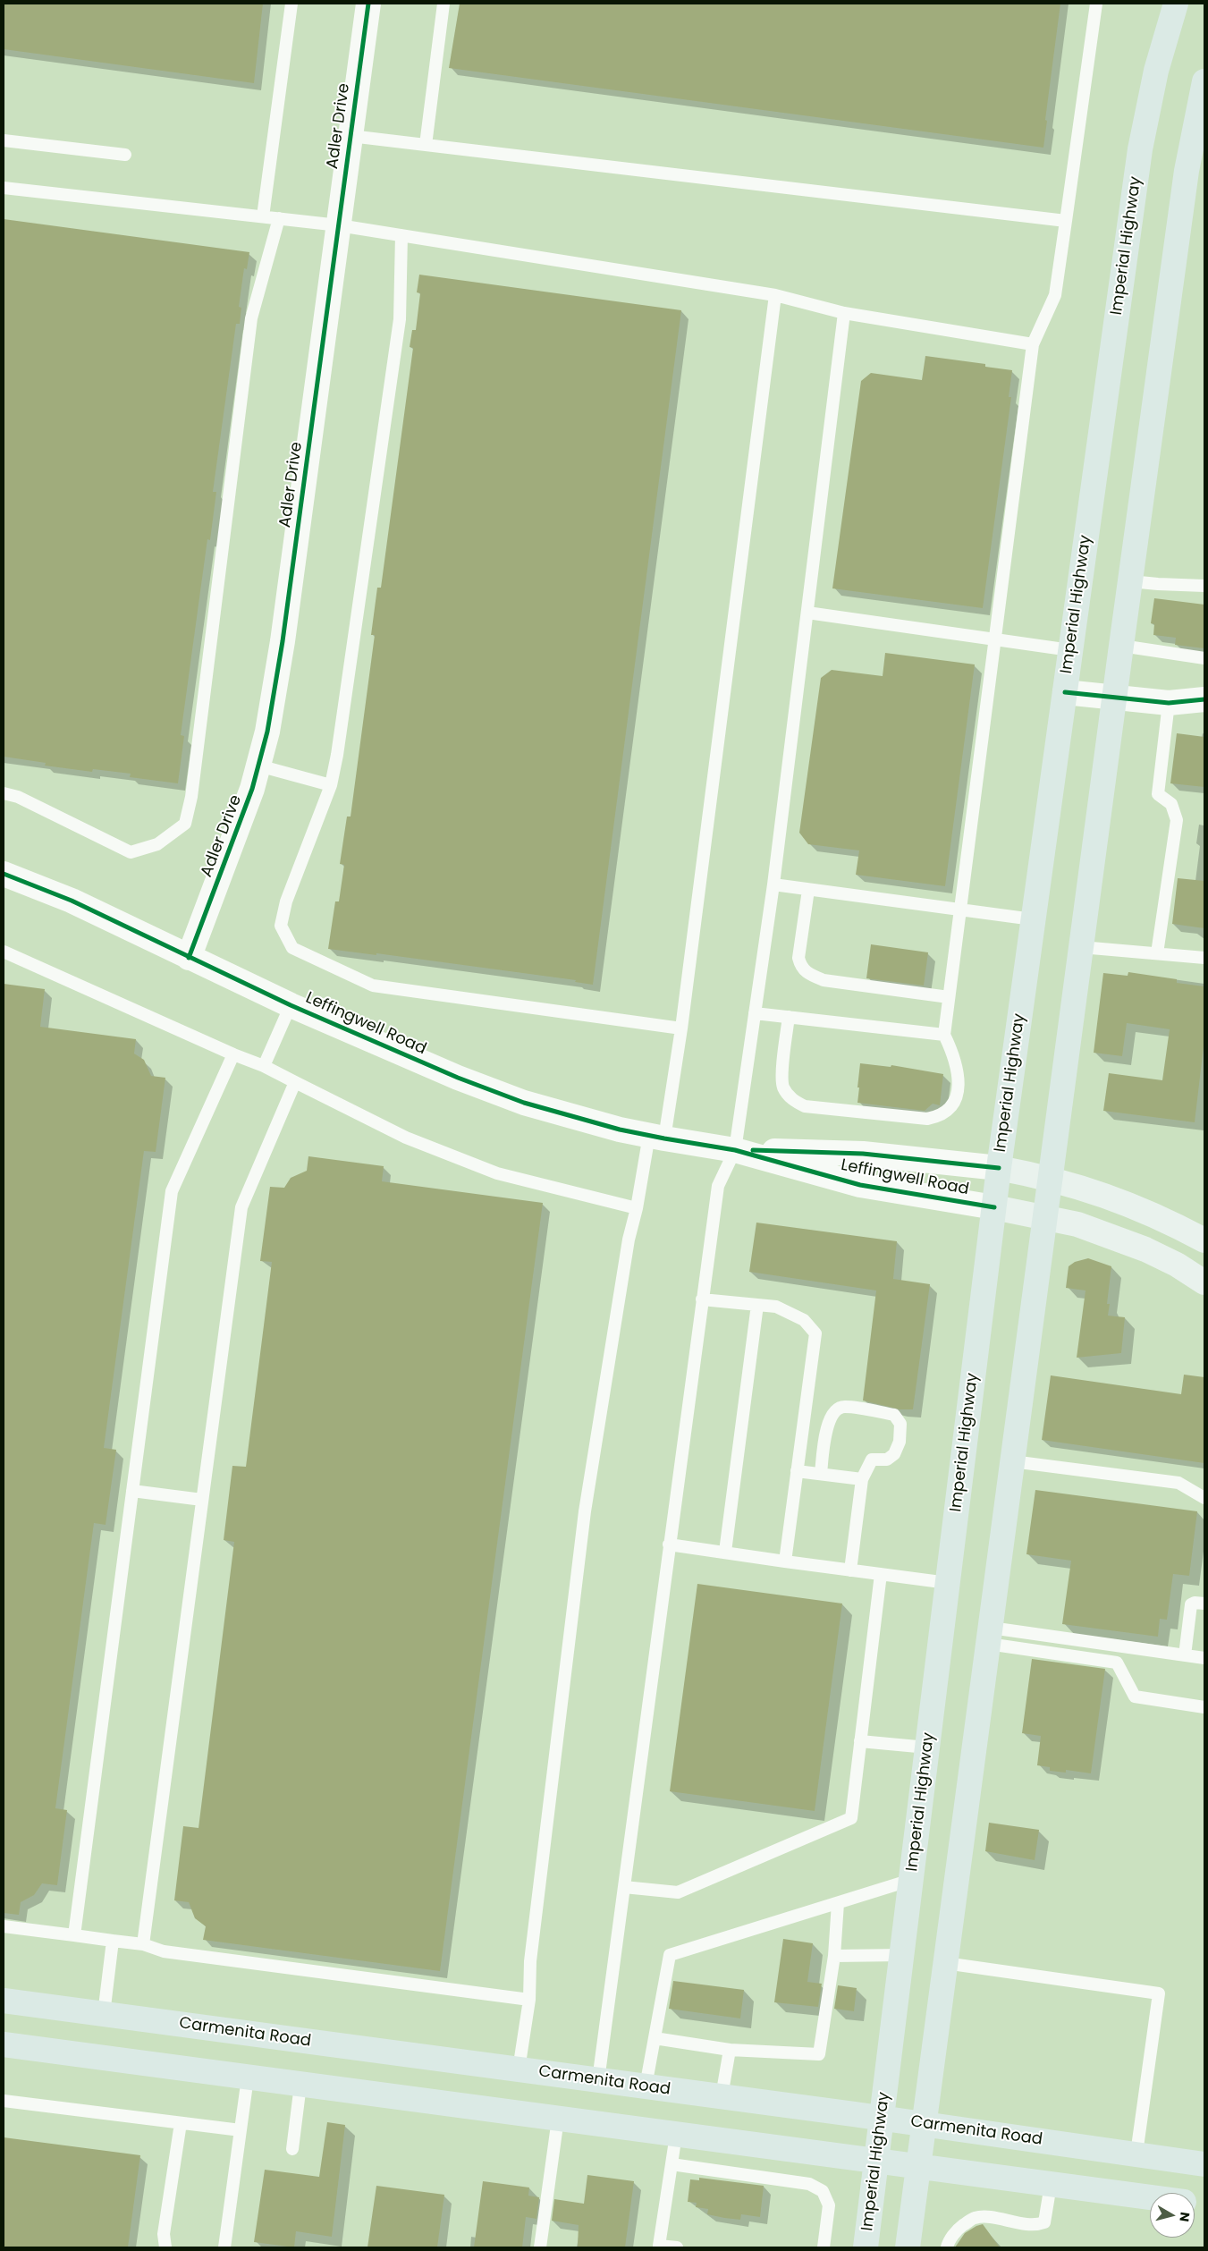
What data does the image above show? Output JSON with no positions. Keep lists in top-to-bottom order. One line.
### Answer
{"streets":{"main road":["Imperial Highway","Leffingwell Road","Carmenita Road"],"street":["Adler Drive"]},"crossings":[["Adler Drive","Leffingwell Road"],["Imperial Highway","Leffingwell Road"],["Imperial Highway","Carmenita Road"]],"north":"right"}
